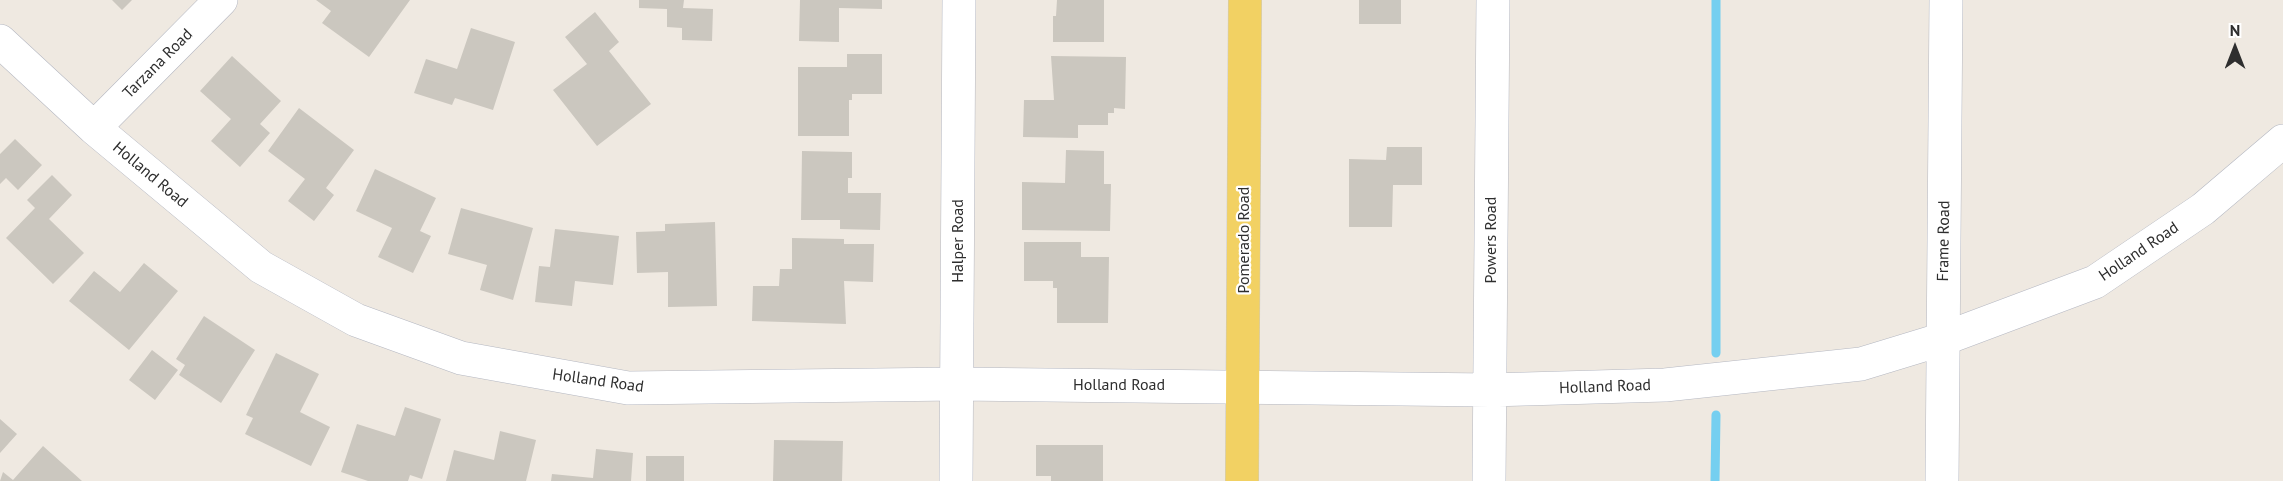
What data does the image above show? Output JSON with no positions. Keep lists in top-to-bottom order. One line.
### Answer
{"streets":{"main road":["Pomerado Road"],"street":["Tarzana Road","Holland Road","Powers Road","Halper Road","Frame Road"]},"crossings":[["Tarzana Road","Holland Road"],["Holland Road","Pomerado Road"],["Holland Road","Powers Road"],["Holland Road","Halper Road"],["Holland Road","Frame Road"]],"north":"top"}
